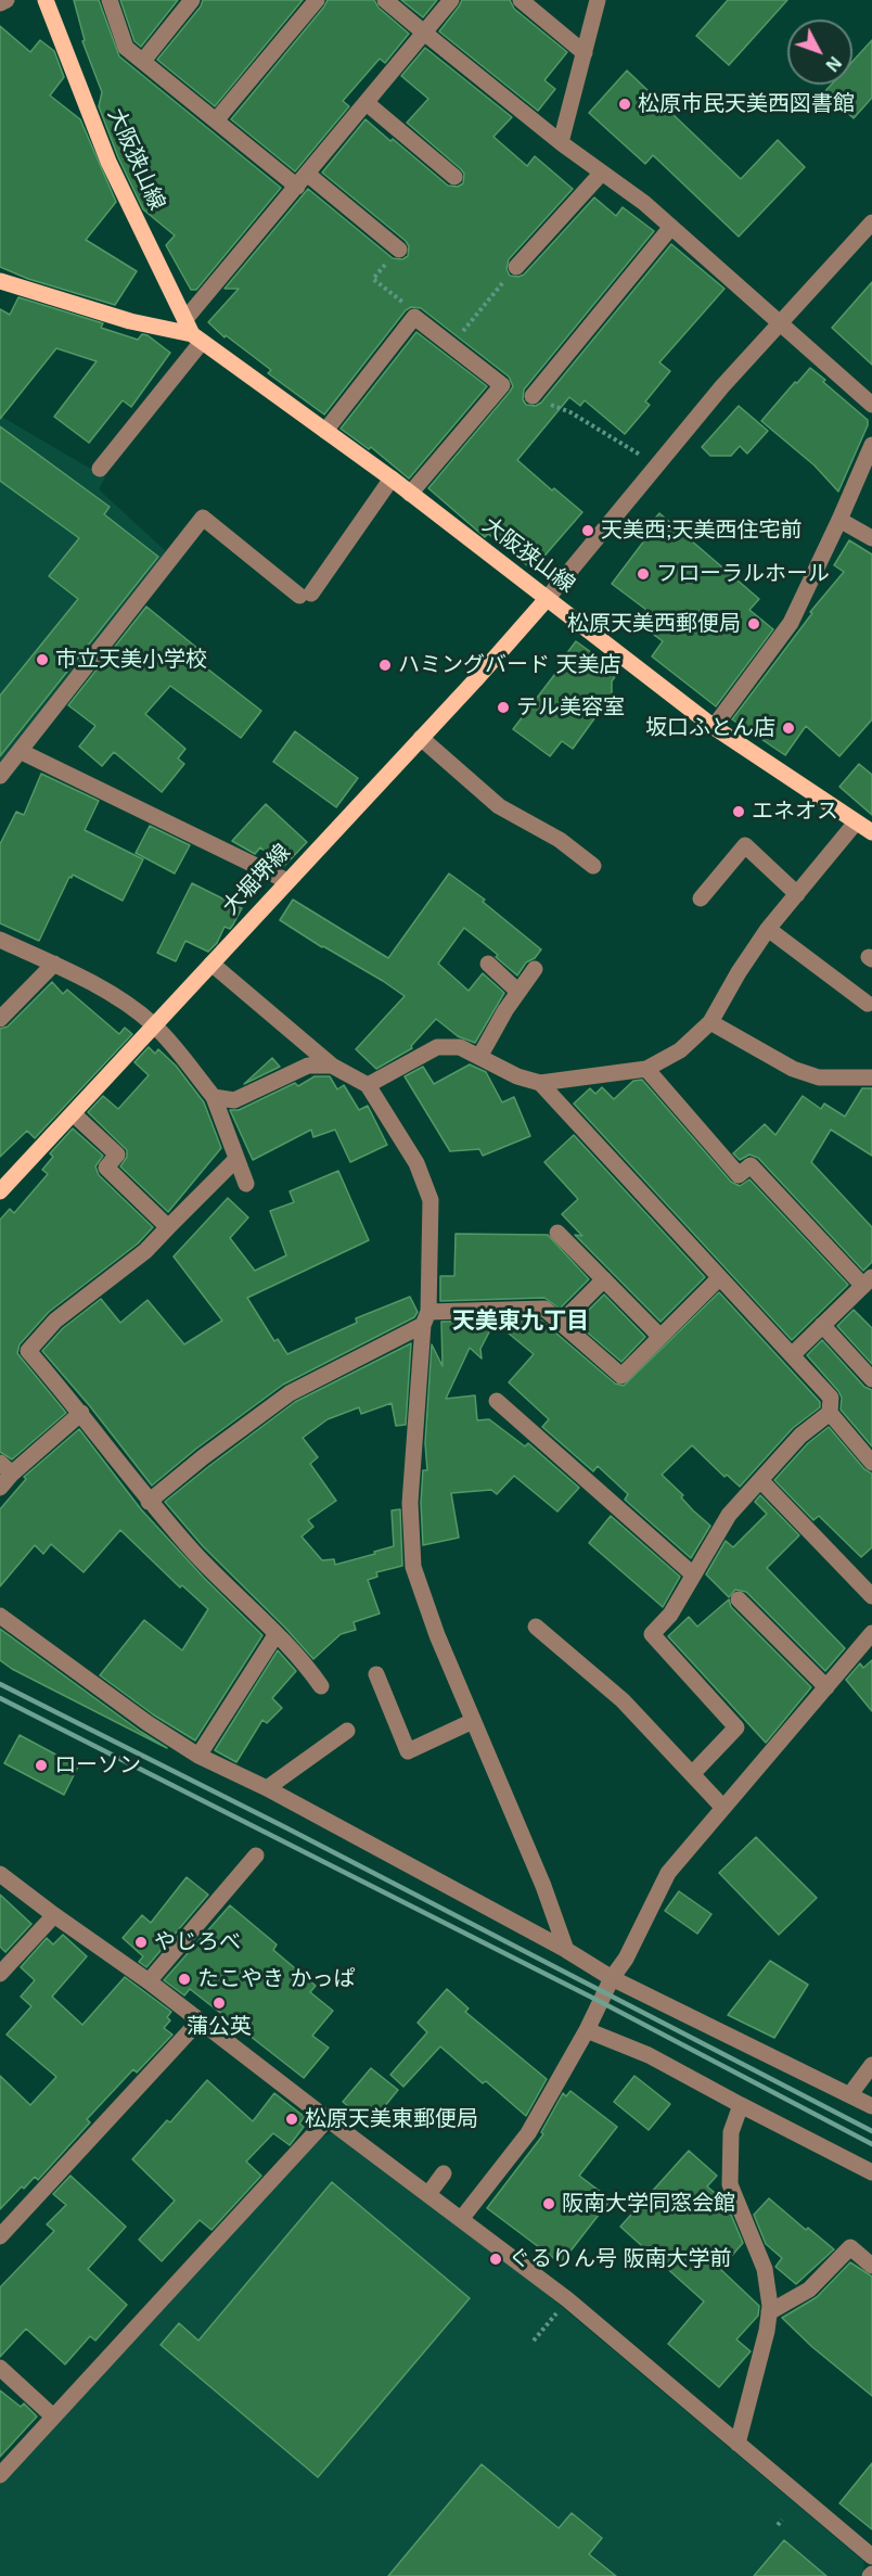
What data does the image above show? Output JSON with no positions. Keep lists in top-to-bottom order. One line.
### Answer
{"streets":{"main road":["大阪狭山線","大堀堺線"]},"crossings":[["大阪狭山線","大堀堺線"]],"districts":["天美東九丁目"],"places":["松原市民天美西図書館","天美西;天美西住宅前","フローラルホール","松原天美西郵便局","市立天美小学校","ハミングバード 天美店","テル美容室","坂口ふとん店","エネオス","ローソン","やじろべ","たこやき かっぱ","蒲公英","松原天美東郵便局","阪南大学同窓会館","ぐるりん号 阪南大学前"],"north":"bottom right"}
